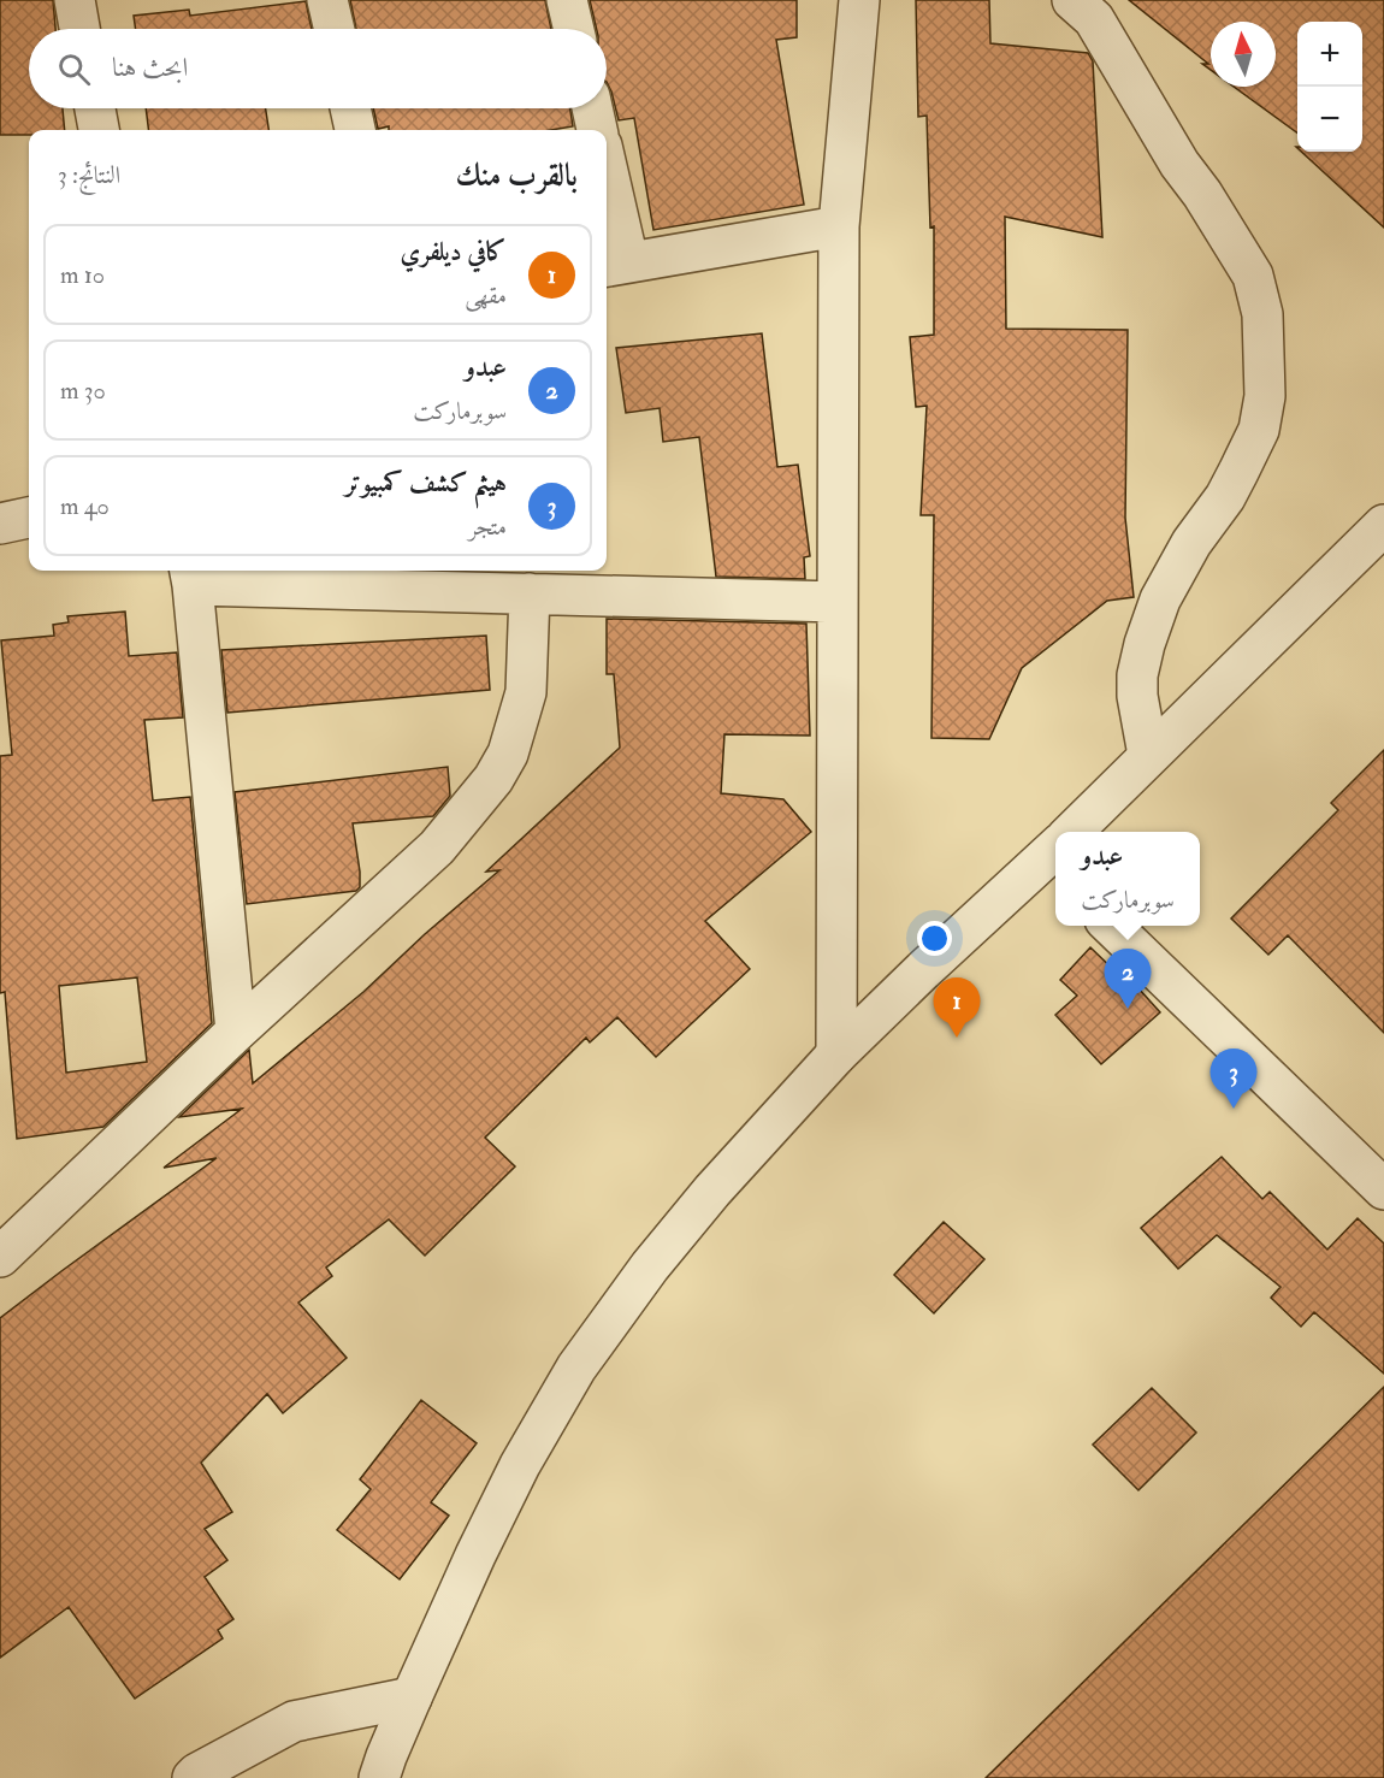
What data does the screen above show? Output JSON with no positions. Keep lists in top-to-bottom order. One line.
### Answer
{"north":"top","page":{"map_buttons":["+","−"],"search":"ابحث هنا","heading":["بالقرب منك","النتائج: 3"],"list":[{"mark":"1","name":"كافي ديلفري","note":"مقهى","value":"10 m"},{"mark":"2","name":"عبدو","note":"سوبرماركت","value":"30 m"},{"mark":"3","name":"هيثم كشف كمبيوتر","note":"متجر","value":"40 m"}],"popup":["عبدو","سوبرماركت"],"pins":["2","1","3"]}}
